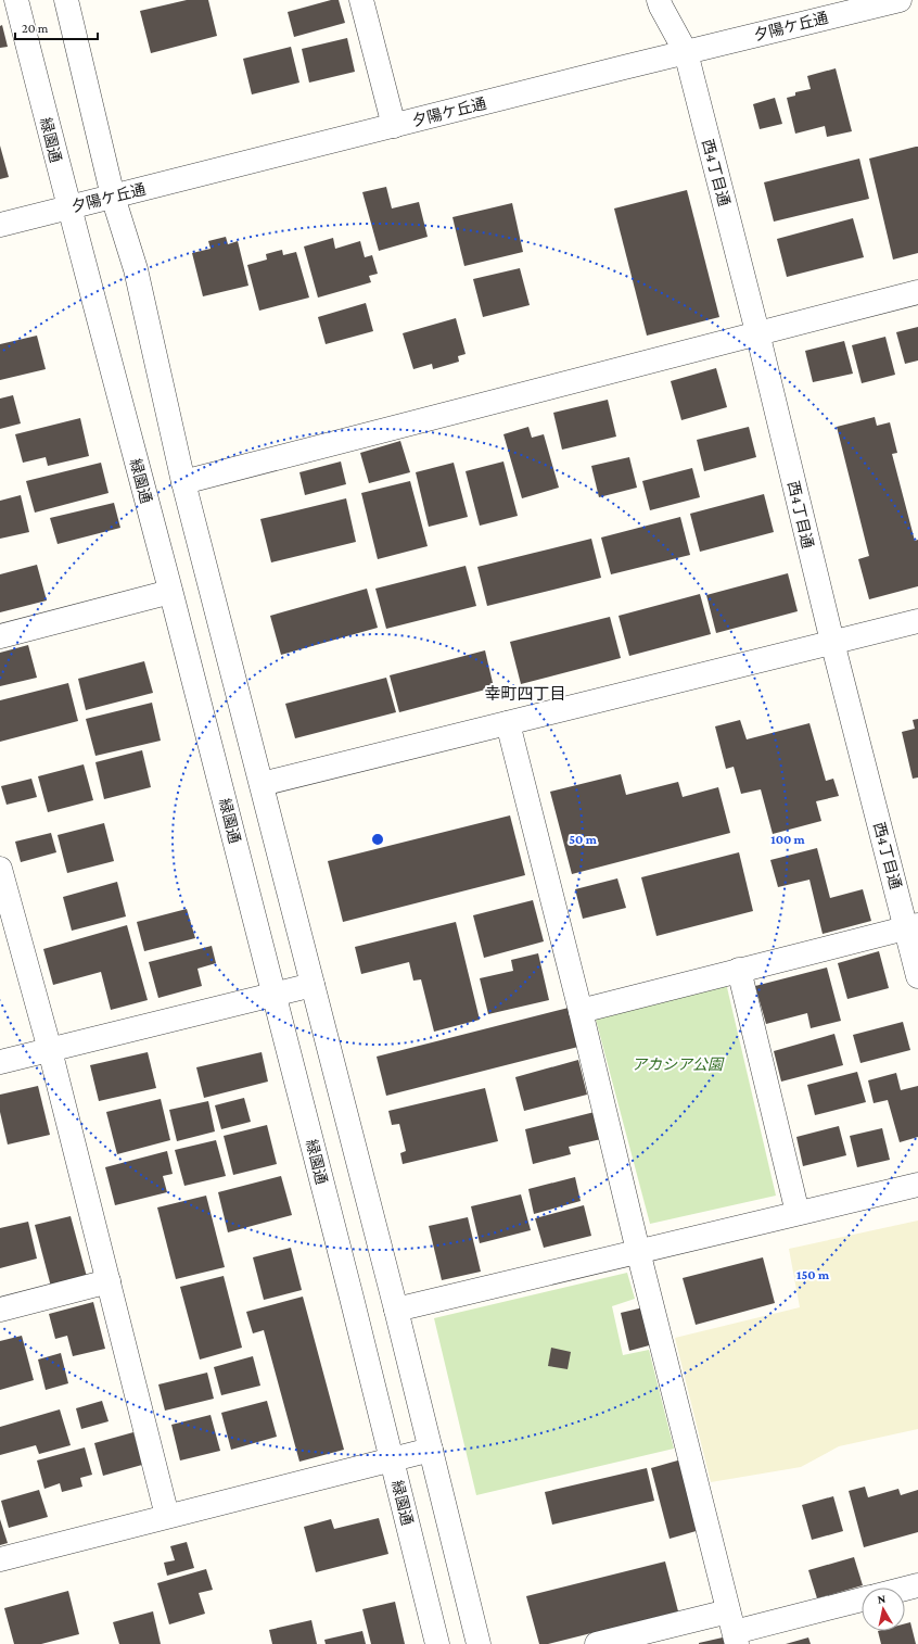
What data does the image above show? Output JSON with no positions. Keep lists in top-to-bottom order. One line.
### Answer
{"streets":{"street":["夕陽ケ丘通","緑園通","西4丁目通"]},"crossings":[["夕陽ケ丘通","緑園通"],["夕陽ケ丘通","西4丁目通"]],"districts":["幸町四丁目"],"parks":["アカシア公園"],"scale_bar":"20 m","north":"top","rings":["50 m","100 m","150 m"]}
